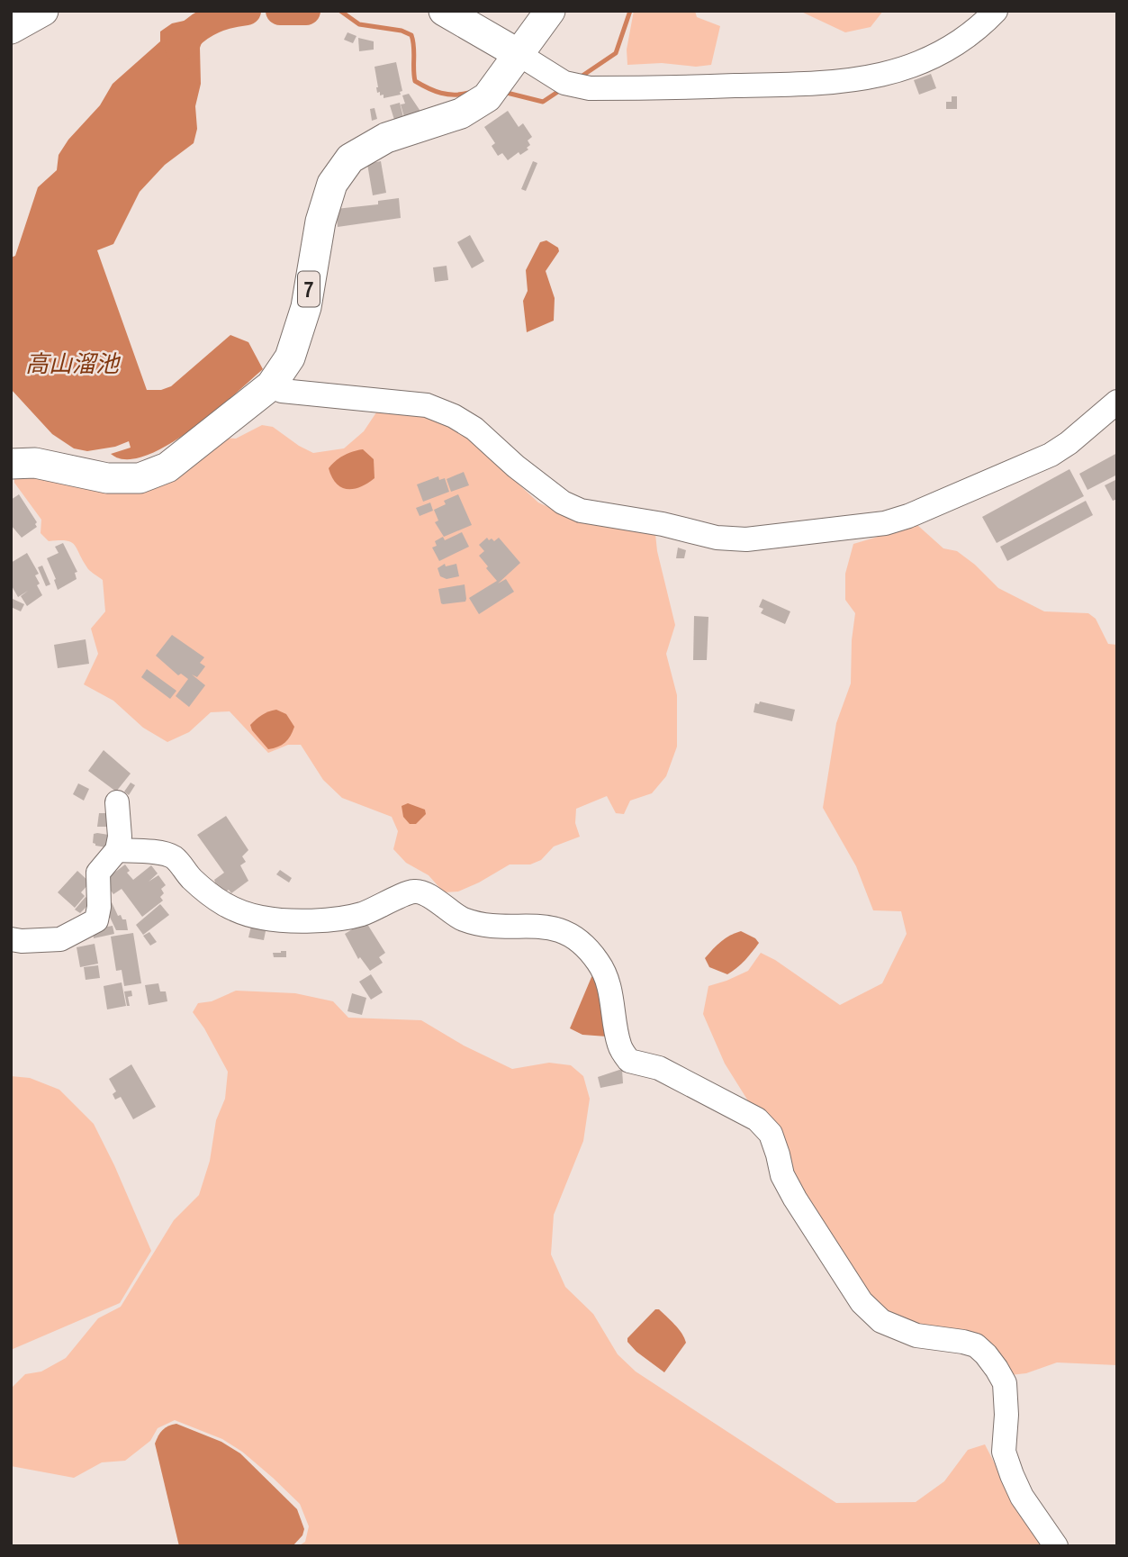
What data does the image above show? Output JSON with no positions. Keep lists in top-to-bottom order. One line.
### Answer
{"streets":{"main road":["7"]},"water":["高山溜池"]}
